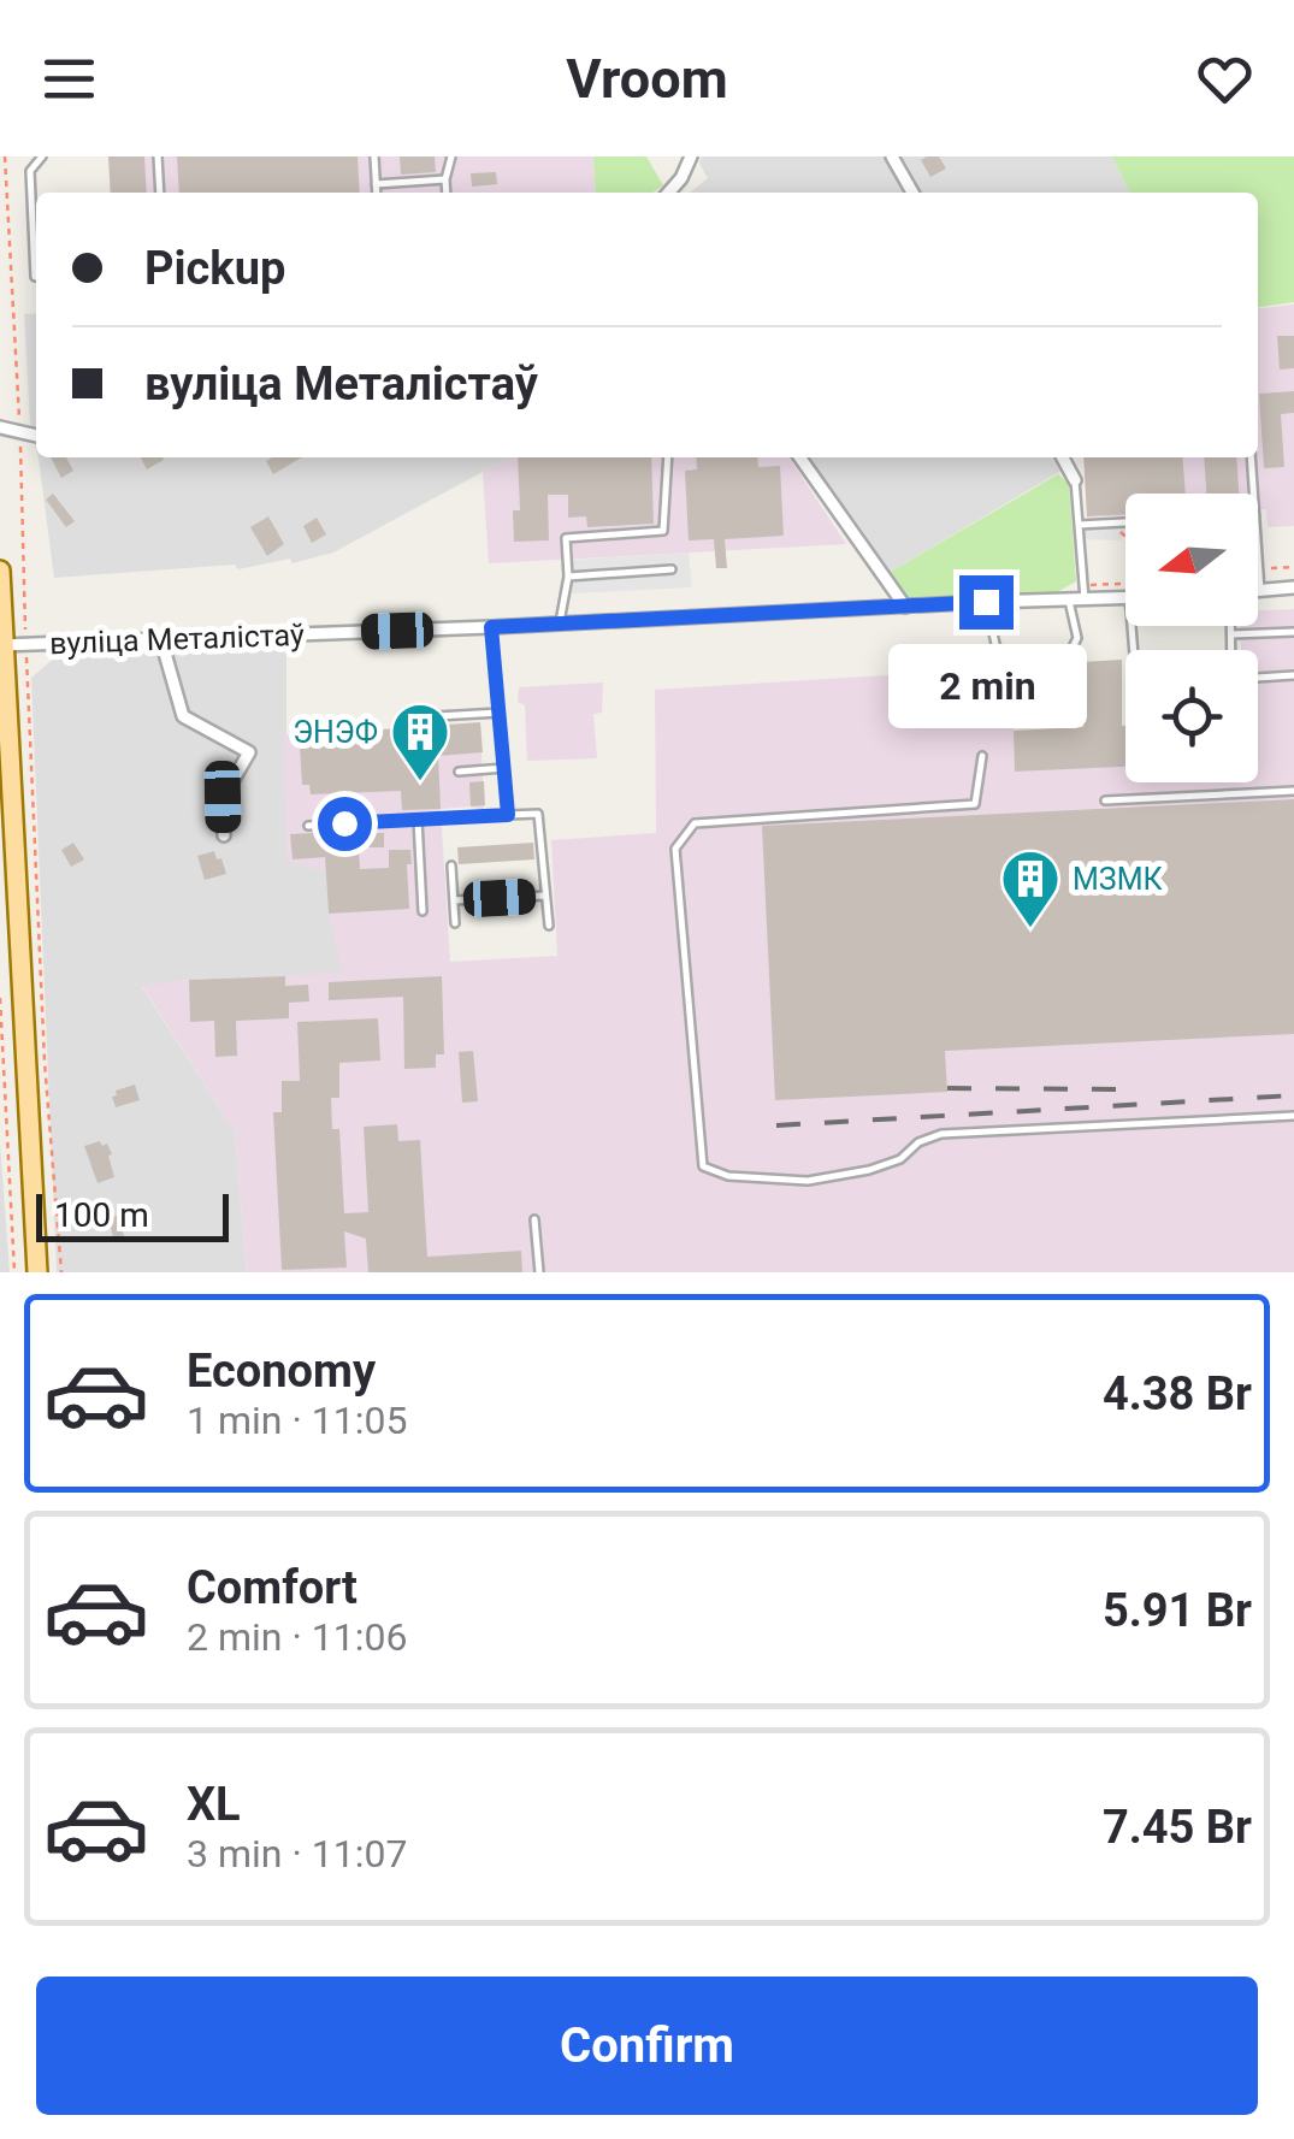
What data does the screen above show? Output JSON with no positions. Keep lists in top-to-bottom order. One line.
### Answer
{"streets":{"street":["вуліца Металістаў"]},"places":{"building":["ЭНЭФ","МЗМК"]},"scale_bar":"100 m","north":"left","page":{"header":"Vroom","banner":["Pickup","вуліца Металістаў"],"bubble":"2 min","scale":"100 m","list":[{"name":"Economy","note":"1 min · 11:05","value":"4.38 Br"},{"name":"Comfort","note":"2 min · 11:06","value":"5.91 Br"},{"name":"XL","note":"3 min · 11:07","value":"7.45 Br"}],"buttons":"Confirm"}}
